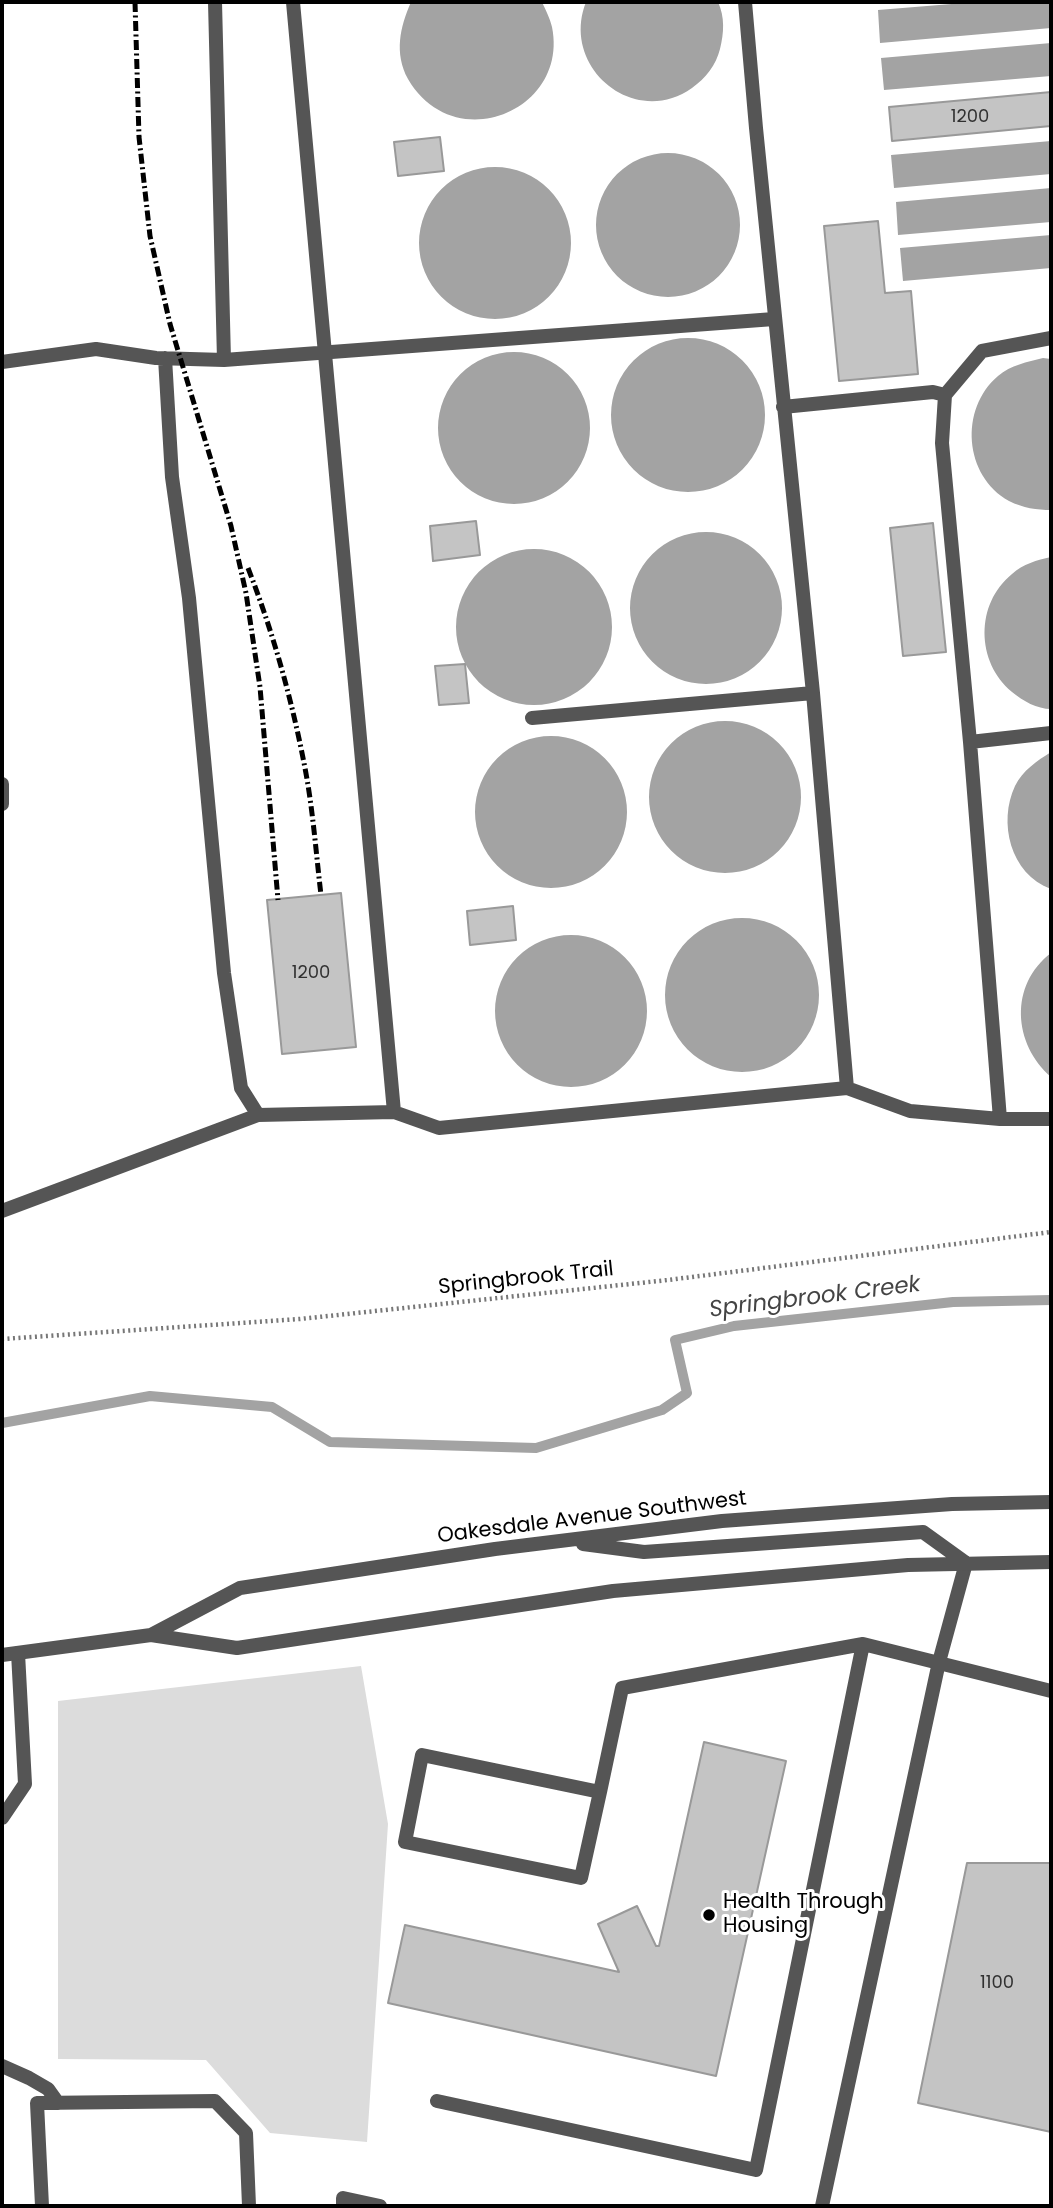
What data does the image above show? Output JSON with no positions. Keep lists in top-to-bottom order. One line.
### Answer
{"streets":{"street":["Oakesdale Avenue Southwest"],"path":["Springbrook Trail"]},"water":["Springbrook Creek"],"places":["Health Through Housing"],"house_numbers":["1200","1200","1100"]}
